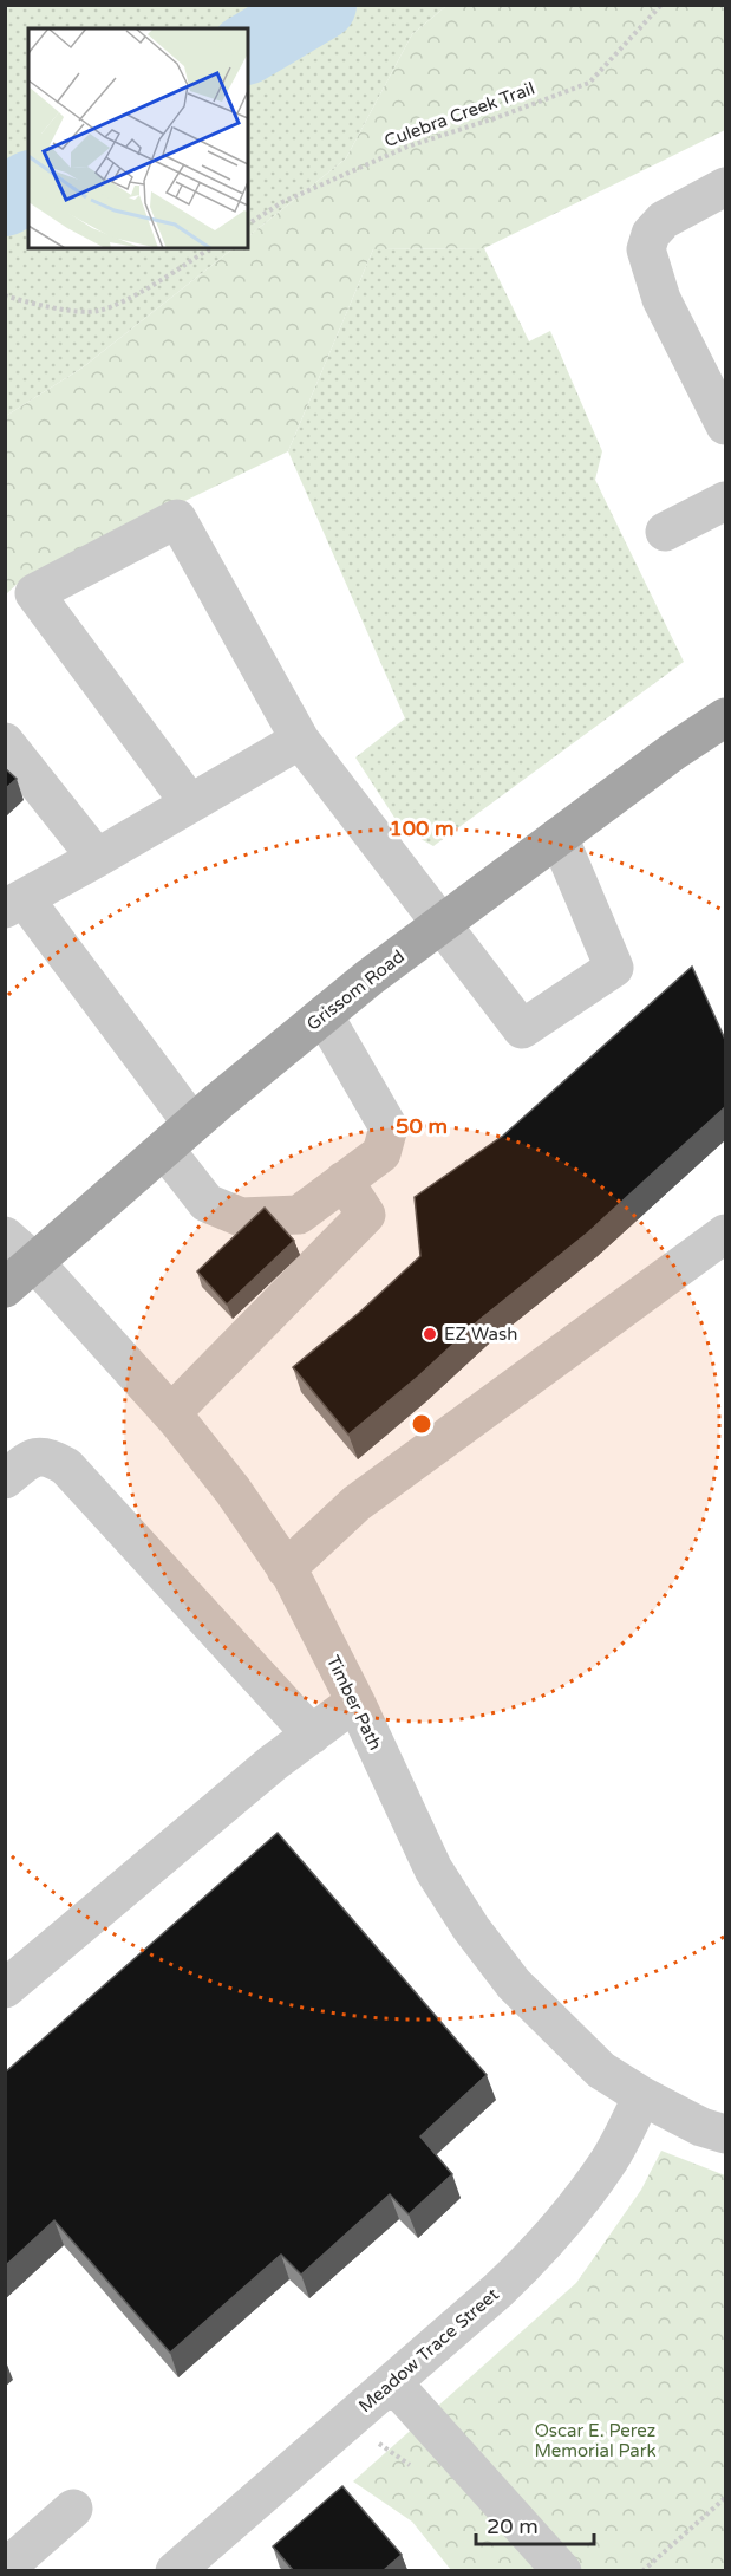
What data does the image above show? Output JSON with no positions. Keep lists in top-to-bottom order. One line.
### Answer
{"streets":{"main road":["Grissom Road"],"street":["Timber Path","Meadow Trace Street"],"path":["Culebra Creek Trail"]},"crossings":[["Grissom Road","Timber Path"],["Timber Path","Meadow Trace Street"]],"parks":["Oscar E. Perez Memorial Park"],"places":["EZ Wash"],"scale_bar":"20 m","rings":["100 m","50 m"]}
